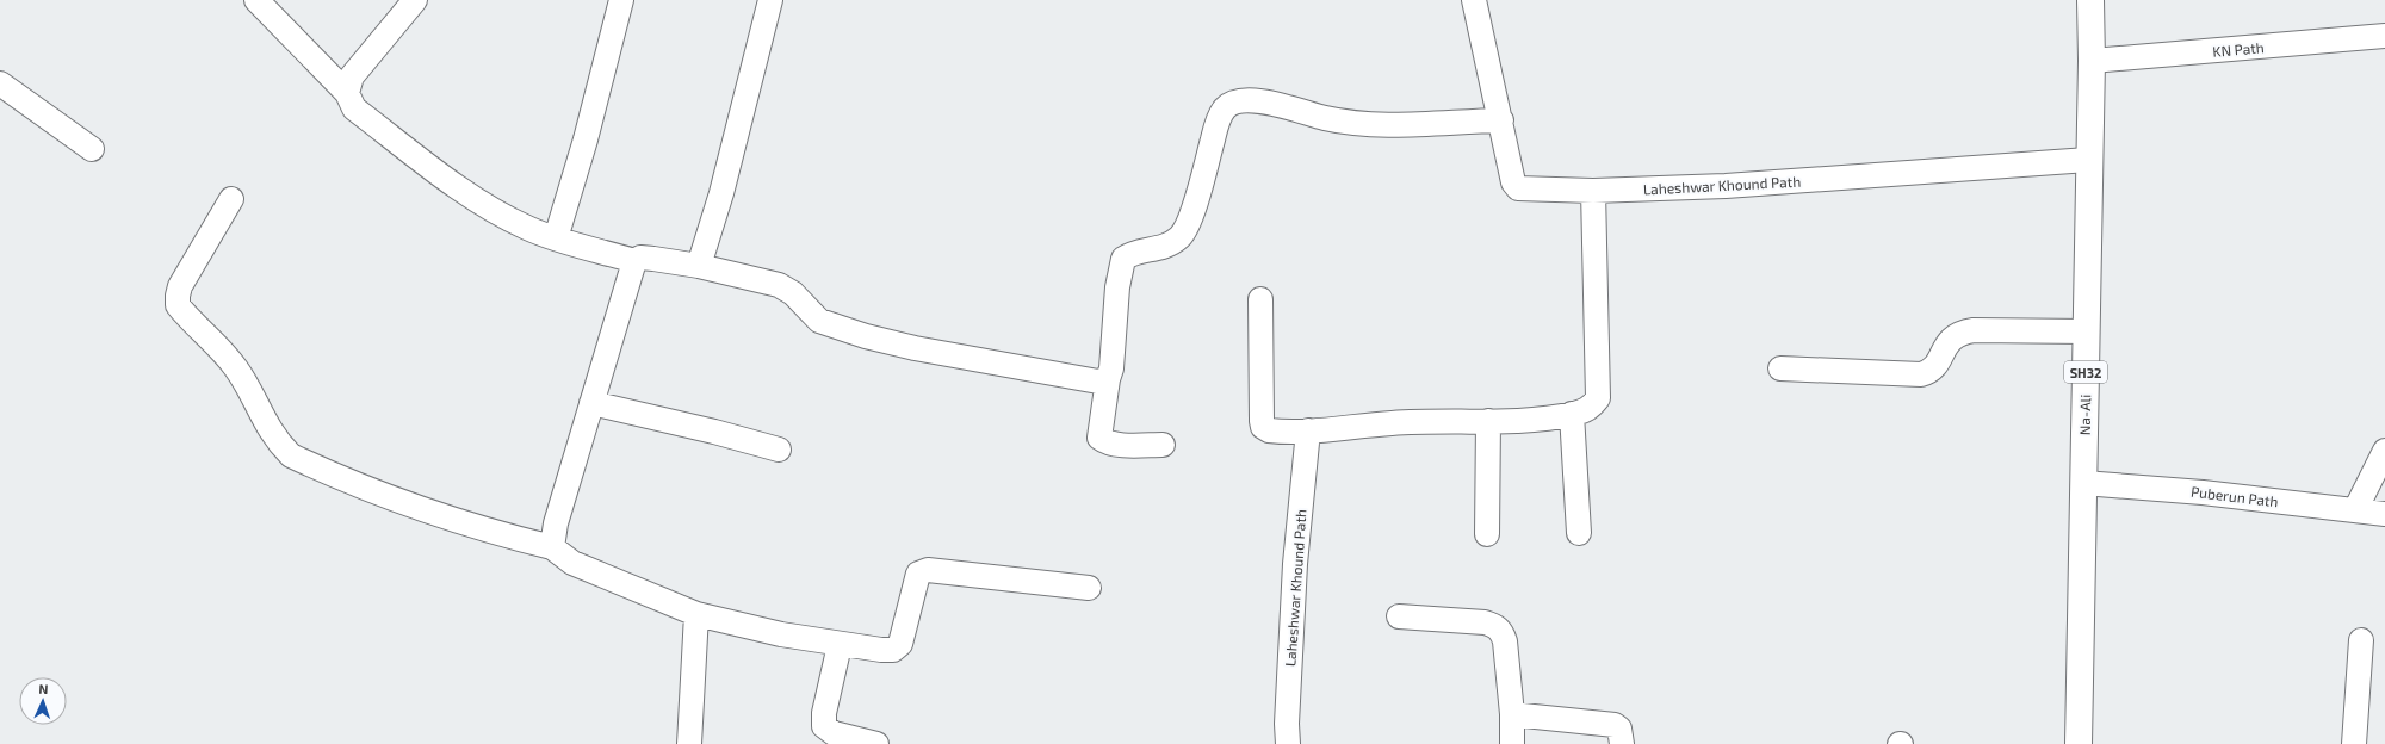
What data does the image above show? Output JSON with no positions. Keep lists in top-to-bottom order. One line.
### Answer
{"streets":{"main road":["SH32","Na-Ali"],"street":["KN Path","Laheshwar Khound Path","Puberun Path"]},"crossings":[["KN Path","Na-Ali"],["Laheshwar Khound Path","Na-Ali"],["Na-Ali","Puberun Path"]],"north":"top"}
